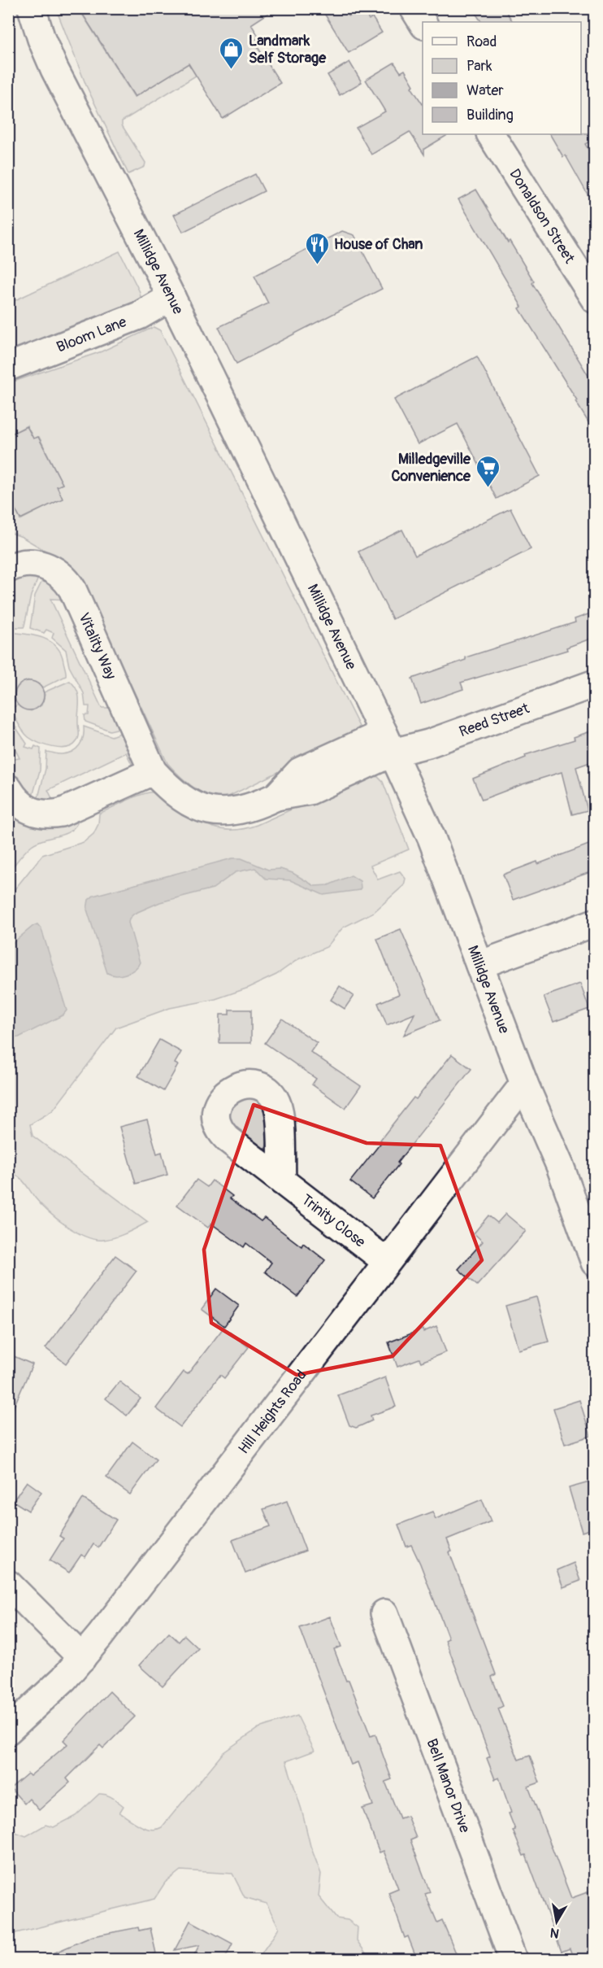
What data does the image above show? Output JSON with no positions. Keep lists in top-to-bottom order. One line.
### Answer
{"streets":{"street":["Donaldson Street","Millidge Avenue","Bloom Lane","Vitality Way","Reed Street","Trinity Close","Hill Heights Road","Bell Manor Drive"]},"crossings":[["Millidge Avenue","Bloom Lane"],["Millidge Avenue","Vitality Way"],["Millidge Avenue","Reed Street"],["Millidge Avenue","Hill Heights Road"],["Vitality Way","Reed Street"],["Trinity Close","Hill Heights Road"]],"places":{"shop":["Landmark Self Storage"],"restaurant":["House of Chan"],"supermarket":["Milledgeville Convenience"]},"legend":["Road","Park","Water","Building"],"north":"bottom"}
